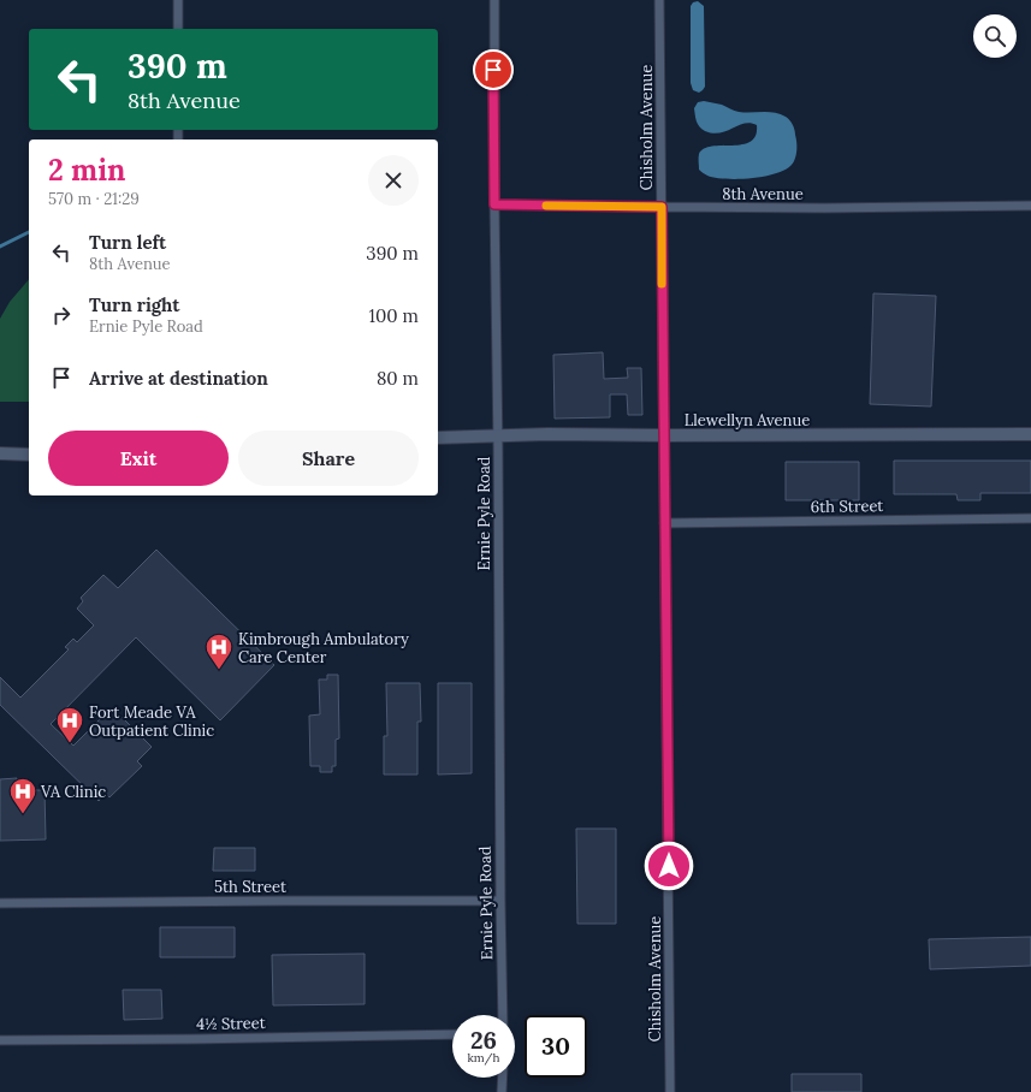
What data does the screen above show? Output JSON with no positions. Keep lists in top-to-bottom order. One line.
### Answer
{"streets":{"street":["Chisholm Avenue","8th Avenue","Llewellyn Avenue","6th Street","Ernie Pyle Road","5th Street","4½ Street"]},"crossings":[["Chisholm Avenue","8th Avenue"],["Chisholm Avenue","Llewellyn Avenue"],["Chisholm Avenue","6th Street"],["8th Avenue","Ernie Pyle Road"],["Llewellyn Avenue","Ernie Pyle Road"],["Ernie Pyle Road","5th Street"]],"places":{"hospital":["Kimbrough Ambulatory Care Center","Fort Meade VA Outpatient Clinic","VA Clinic"]},"page":{"turn":["390 m","8th Avenue"],"heading":["2 min","570 m · 21:29"],"list":[{"name":"Turn left","note":"8th Avenue","value":"390 m"},{"name":"Turn right","note":"Ernie Pyle Road","value":"100 m"},{"name":"Arrive at destination","value":"80 m"}],"buttons":["Exit","Share"],"speed":"26 km/h","limit":"30"}}
